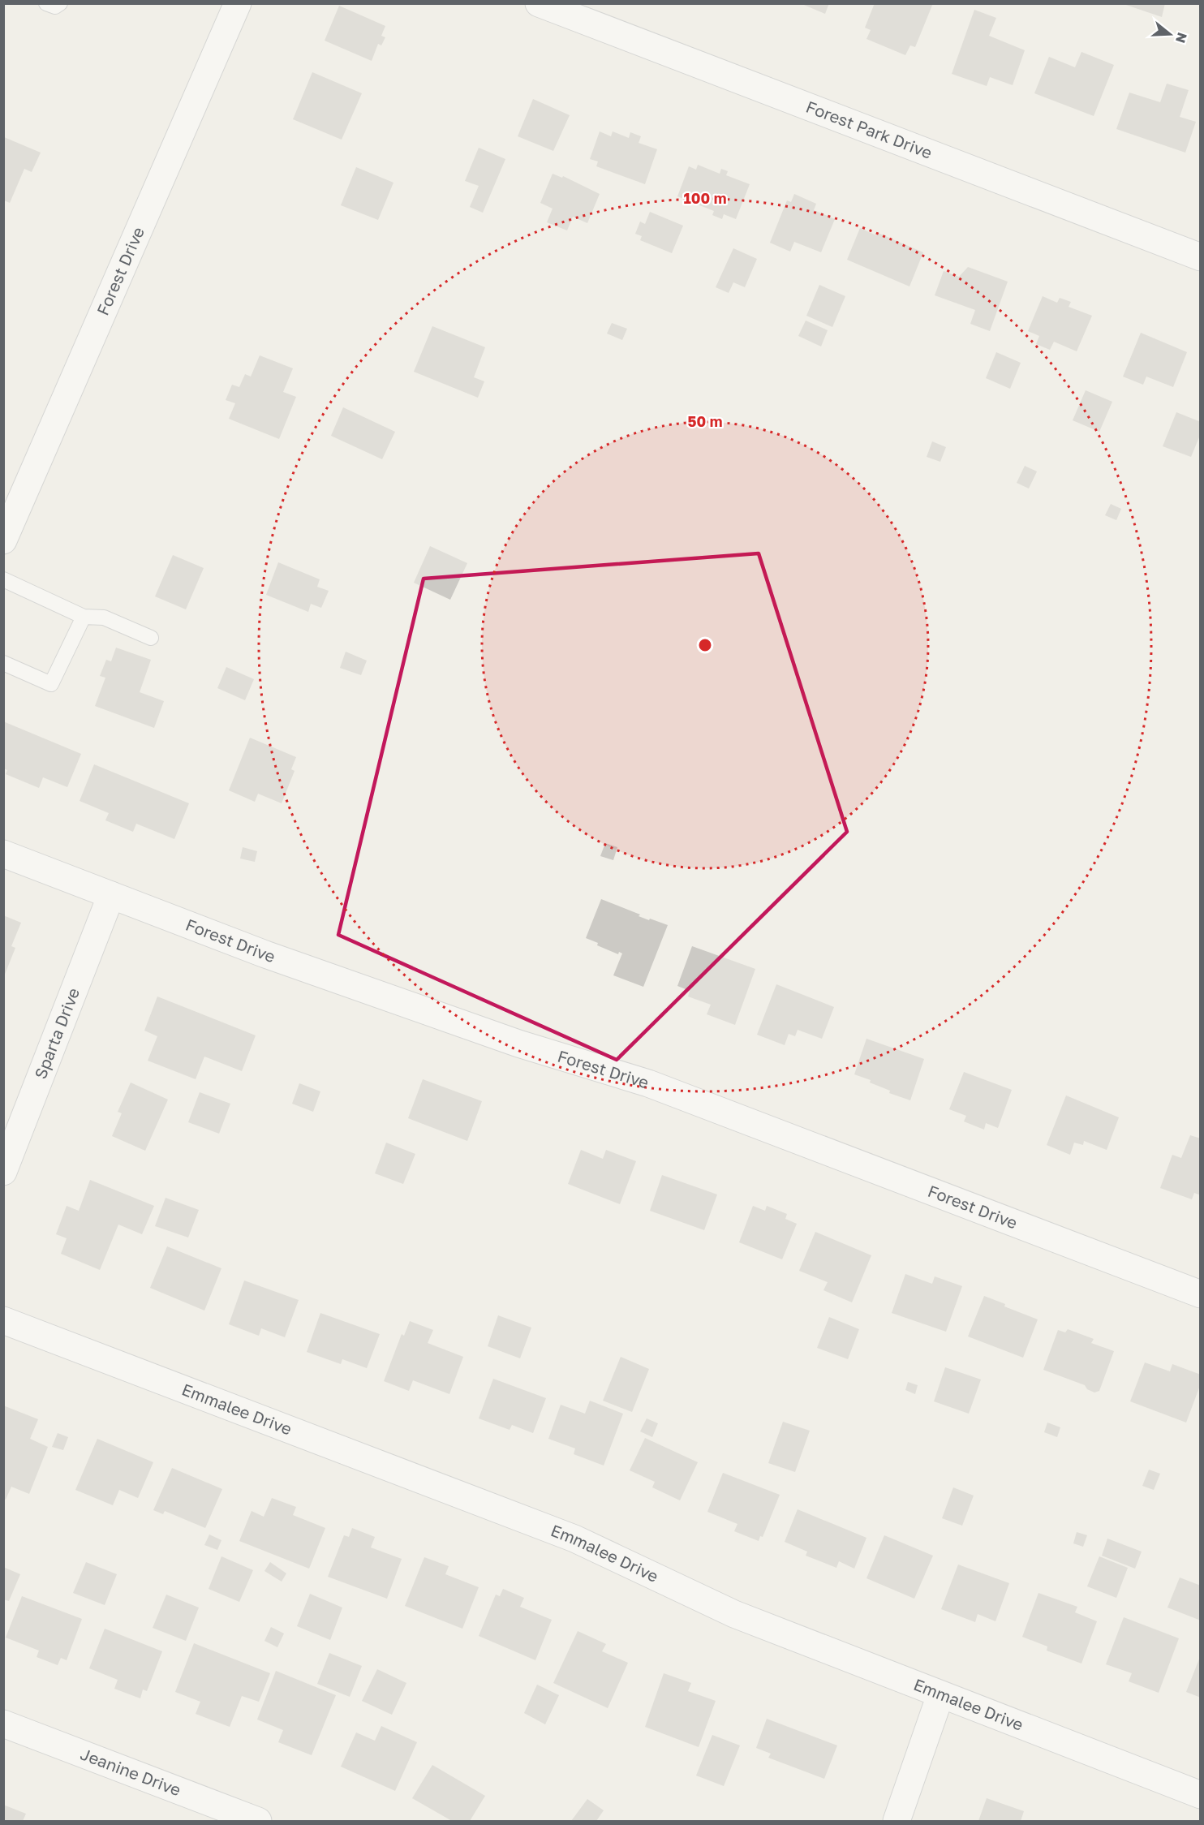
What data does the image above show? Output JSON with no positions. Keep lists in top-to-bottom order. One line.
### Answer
{"streets":{"street":["Forest Park Drive","Forest Drive","Sparta Drive","Emmalee Drive","Jeanine Drive"]},"crossings":[["Forest Drive","Sparta Drive"]],"north":"right","rings":["100 m","50 m"]}
